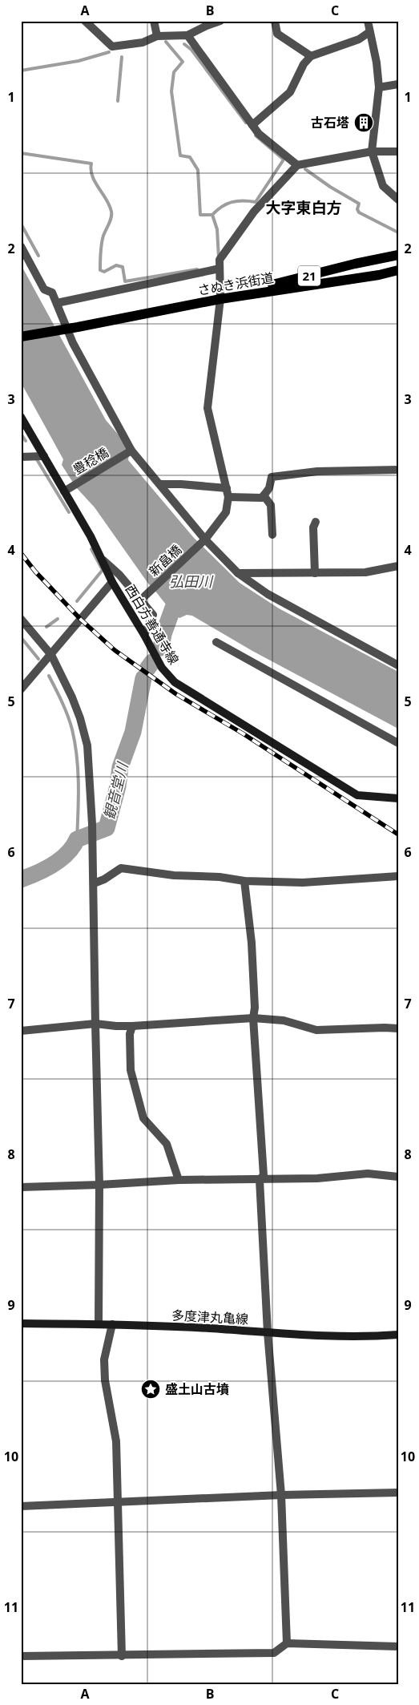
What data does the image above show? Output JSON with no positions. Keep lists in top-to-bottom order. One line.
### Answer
{"streets":{"main road":["21","さぬき浜街道","西白方善通寺線","多度津丸亀線"],"street":["豊稔橋","新畠橋"]},"crossings":[["21","さぬき浜街道"],["豊稔橋","西白方善通寺線"]],"districts":["大字東白方"],"water":["弘田川","観音堂川"],"places":{"building":["古石塔"],"place":["盛土山古墳"]},"grid":{"columns":["A","B","C"],"rows":["1","2","3","4","5","6","7","8","9","10","11"]}}
